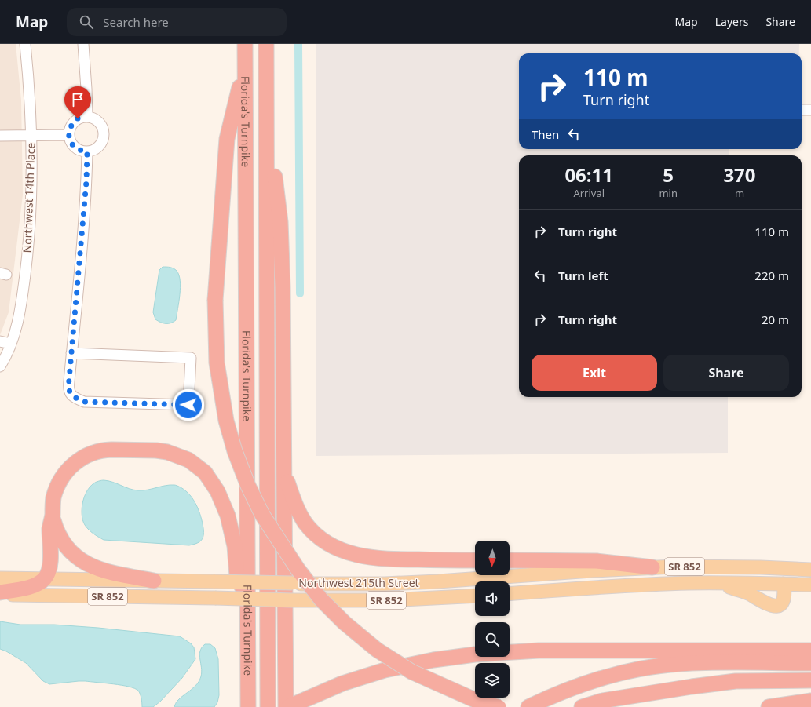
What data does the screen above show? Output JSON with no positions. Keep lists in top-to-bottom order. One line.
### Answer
{"streets":{"highway":["Florida's Turnpike"],"main road":["SR 852","Northwest 215th Street"],"street":["Northwest 14th Place"]},"north":"bottom","page":{"header":"Map","search":"Search here","nav":["Map","Layers","Share"],"turn":["110 m","Turn right"],"then":"Then","eta":["06:11","Arrival","5","min","370","m"],"list":[{"name":"Turn right","value":"110 m"},{"name":"Turn left","value":"220 m"},{"name":"Turn right","value":"20 m"}],"buttons":["Exit","Share"]}}
